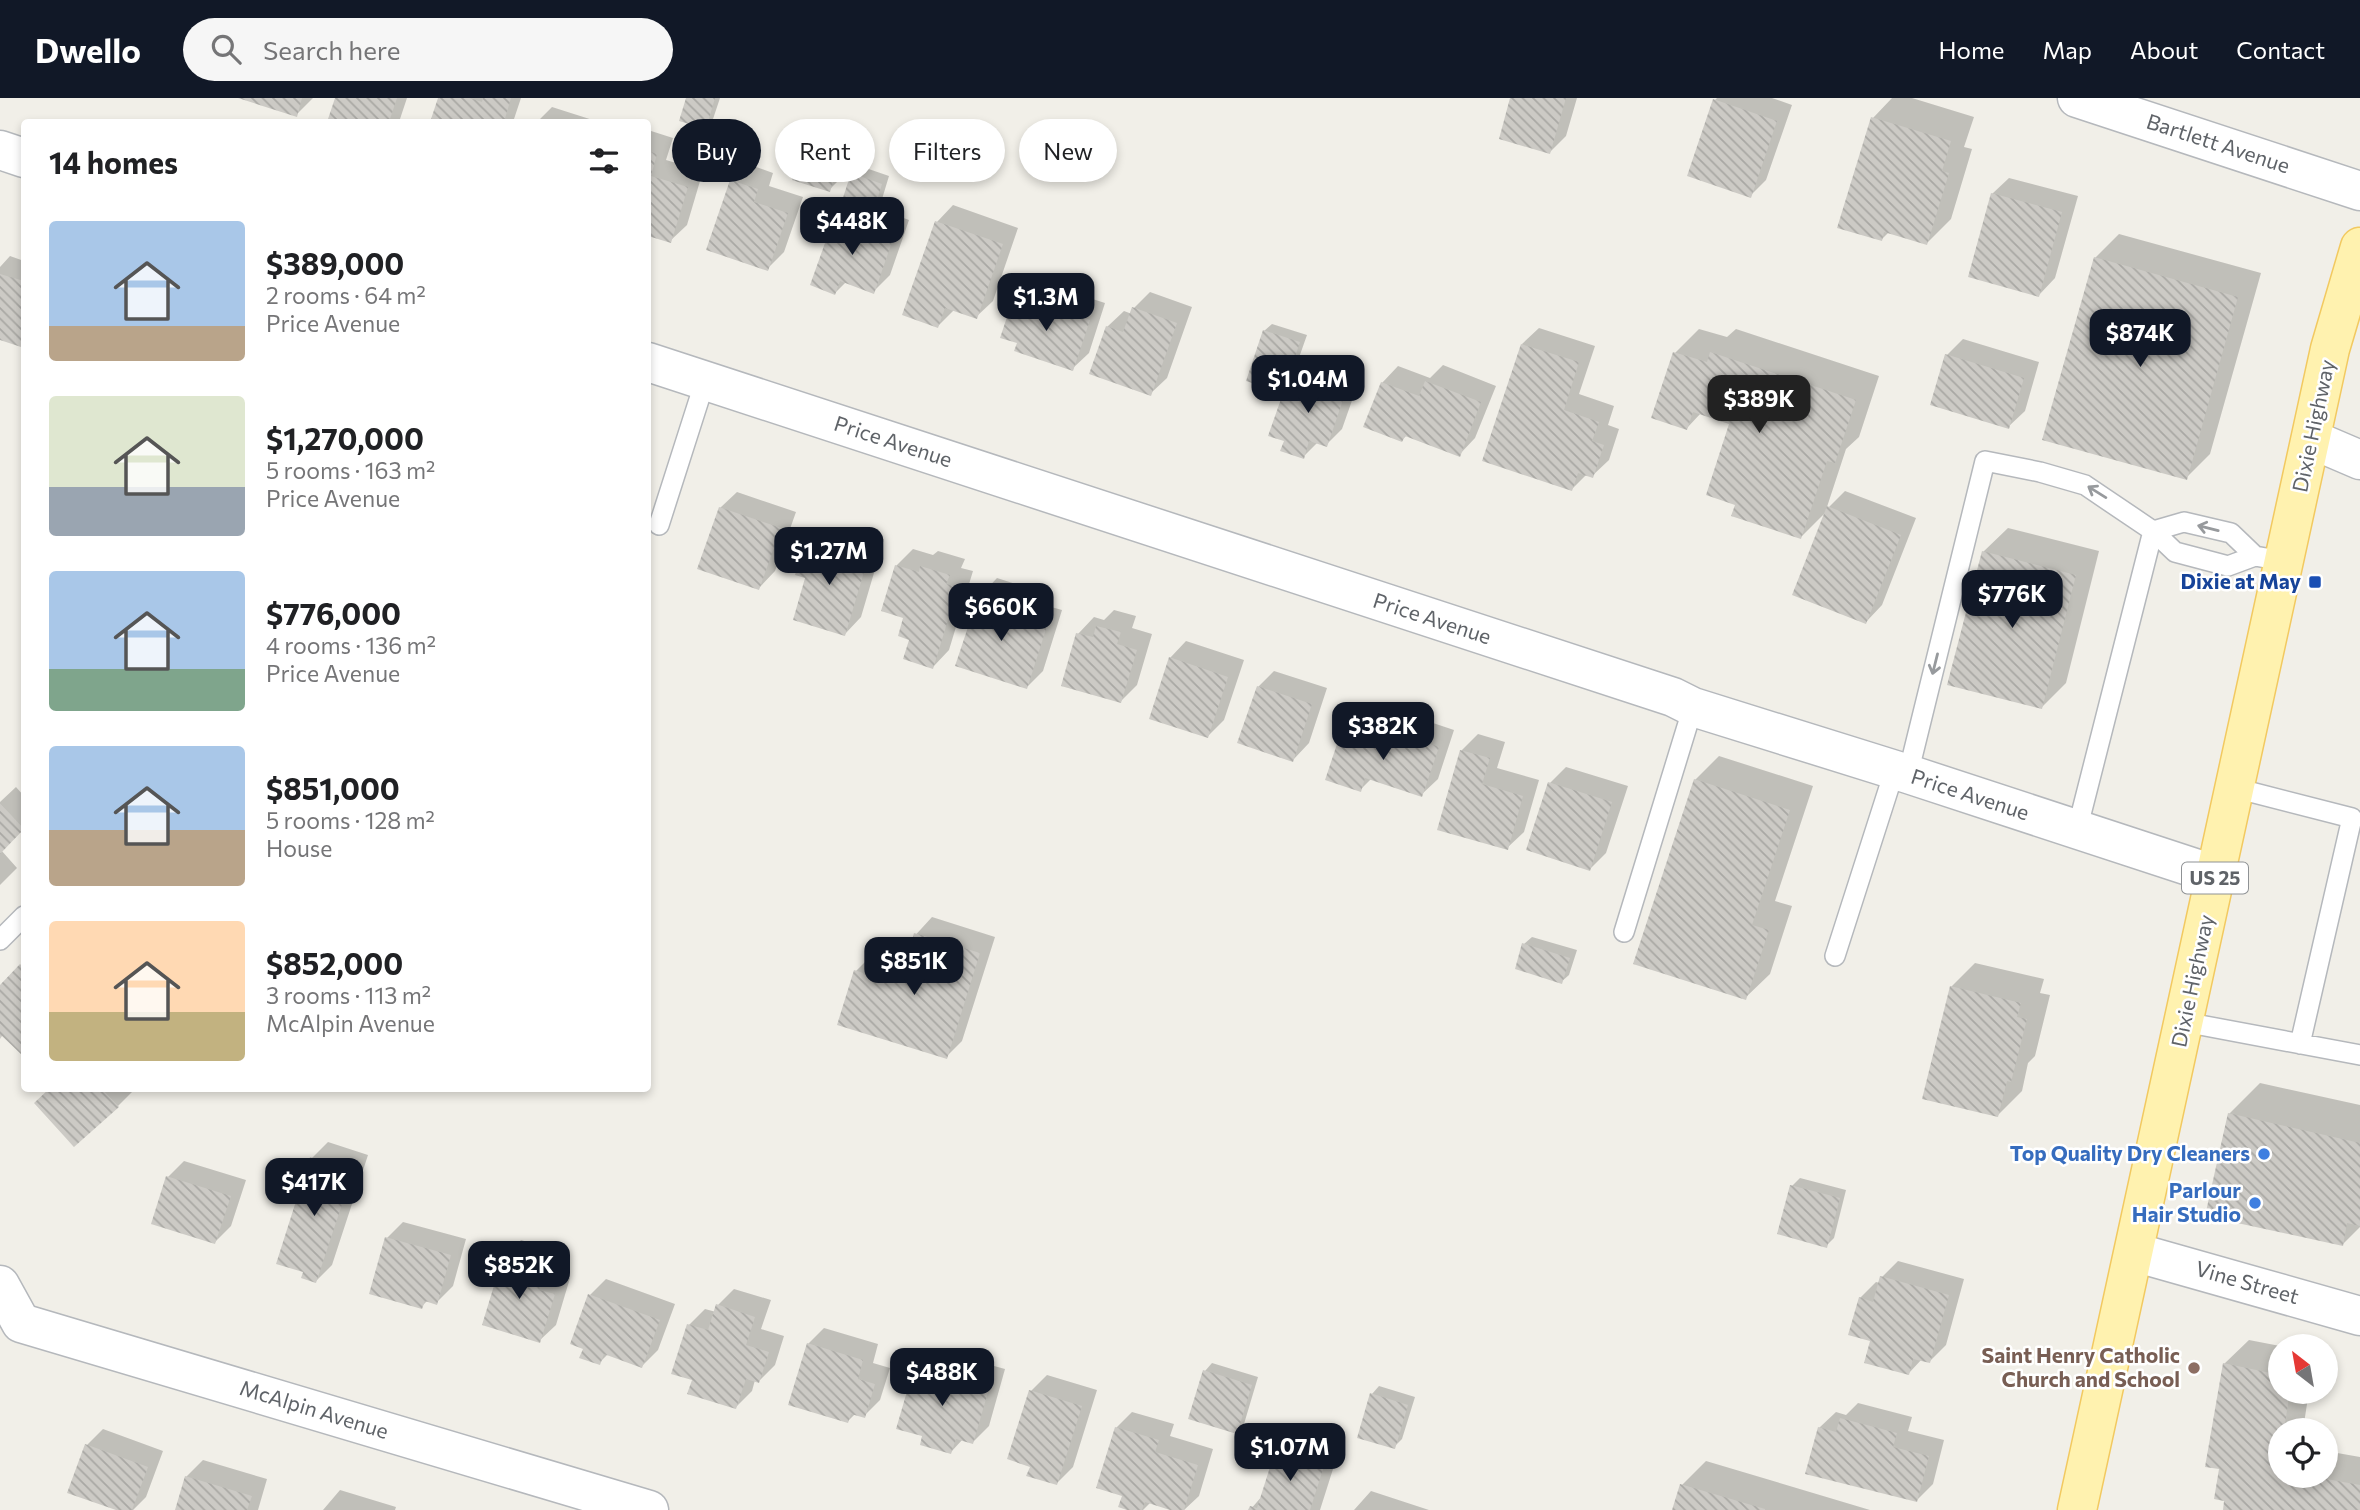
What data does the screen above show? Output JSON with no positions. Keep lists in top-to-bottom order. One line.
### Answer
{"streets":{"main road":["Dixie Highway","US 25"],"street":["Bartlett Avenue","Price Avenue","Vine Street","McAlpin Avenue"]},"crossings":[["Dixie Highway","Price Avenue"],["Dixie Highway","Vine Street"]],"places":{"transit":["Dixie at May"],"other":["Top Quality Dry Cleaners","Parlour Hair Studio","Saint Henry Catholic Church and School"]},"north":"top left","page":{"header":"Dwello","search":"Search here","nav":["Home","Map","About","Contact"],"chip":["Buy","Rent","Filters","New"],"heading":"14 homes","price":["$448K","$1.3M","$874K","$1.04M","$389K","$1.27M","$776K","$660K","$382K","$851K","$417K","$852K","$488K","$1.07M"],"list":[{"name":"$389,000","note":"2 rooms · 64 m² · Price Avenue"},{"name":"$1,270,000","note":"5 rooms · 163 m² · Price Avenue"},{"name":"$776,000","note":"4 rooms · 136 m² · Price Avenue"},{"name":"$851,000","note":"5 rooms · 128 m² · House"},{"name":"$852,000","note":"3 rooms · 113 m² · McAlpin Avenue"}]}}
